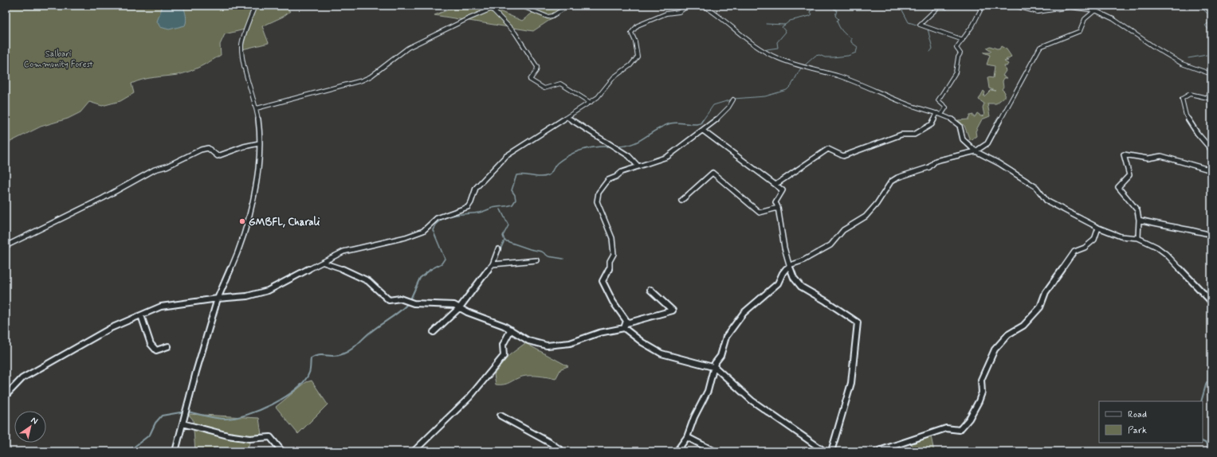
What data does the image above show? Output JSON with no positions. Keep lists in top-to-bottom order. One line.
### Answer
{"parks":["Salbari Community Forest"],"places":["GMBFL, Charali"],"legend":["Road","Park"],"north":"top right"}
